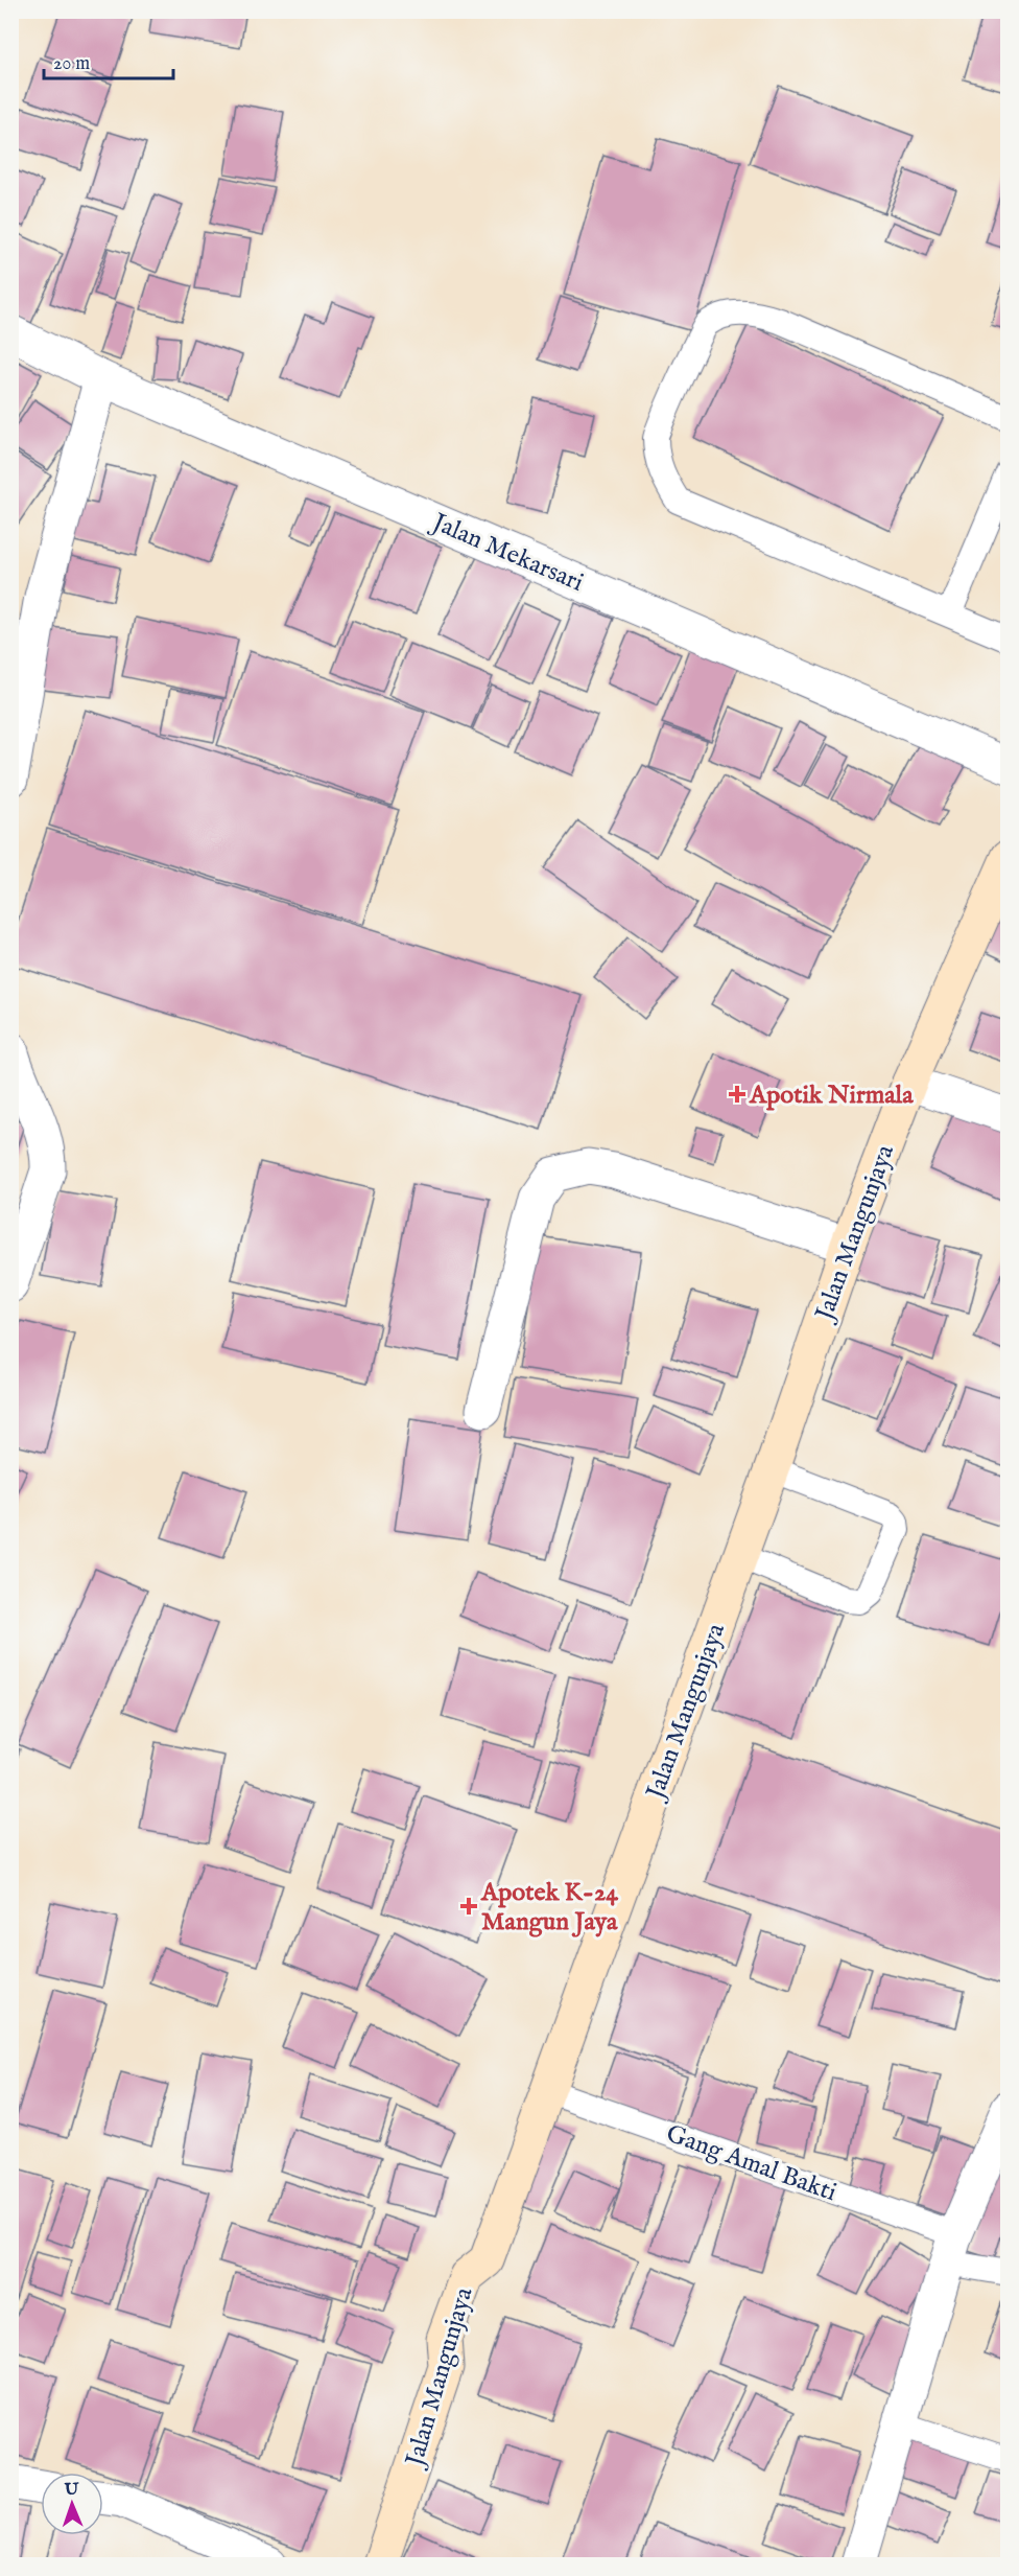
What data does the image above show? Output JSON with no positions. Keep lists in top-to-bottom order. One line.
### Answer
{"streets":{"main road":["Jalan Mangunjaya"],"street":["Jalan Mekarsari"],"lane":["Gang Amal Bakti"]},"crossings":[["Jalan Mangunjaya","Gang Amal Bakti"]],"places":{"health":["Apotik Nirmala","Apotek K-24 Mangun Jaya"]},"scale_bar":"20 m","north":"top"}
